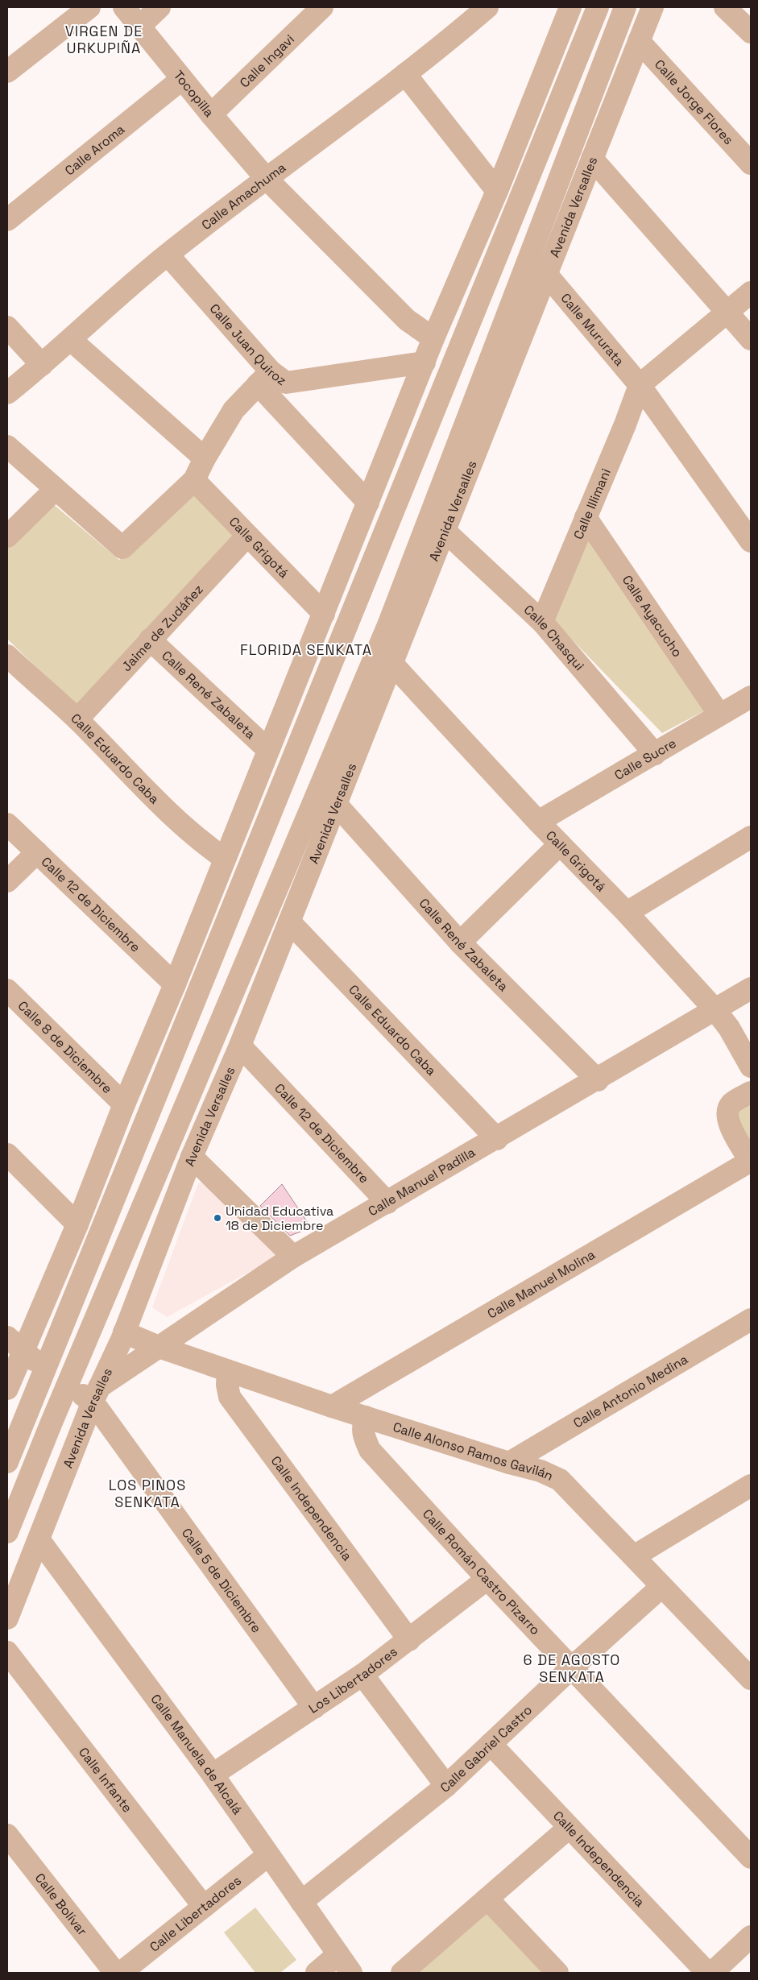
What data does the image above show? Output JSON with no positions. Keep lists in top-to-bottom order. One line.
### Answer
{"streets":{"street":["Calle Ingavi","Tocopilla","Calle Jorge Flores","Calle Aroma","Calle Amachuma","Avenida Versalles","Calle Mururata","Calle Juan Quiroz","Calle Illimani","Calle Grigotá","Calle Ayacucho","Jaime de Zudáñez","Calle Chasqui","Calle René Zabaleta","Calle Eduardo Caba","Calle Sucre","Calle 12 de Diciembre","Calle 8 de Diciembre","Calle Manuel Padilla","Calle Manuel Molina","Calle Antonio Medina","Calle Alonso Ramos Gavilán","Calle Independencia","Calle Román Castro Pizarro","Calle 5 de Diciembre","Los Libertadores","Calle Gabriel Castro","Calle Manuela de Alcalá","Calle Infante","Calle Bolívar","Calle Libertadores"]},"crossings":[["Calle Ingavi","Tocopilla"],["Tocopilla","Calle Aroma"],["Tocopilla","Calle Amachuma"],["Calle Jorge Flores","Avenida Versalles"],["Calle Amachuma","Calle Juan Quiroz"],["Avenida Versalles","Calle Mururata"],["Avenida Versalles","Calle Grigotá"],["Avenida Versalles","Calle Chasqui"],["Avenida Versalles","Calle René Zabaleta"],["Avenida Versalles","Calle Eduardo Caba"],["Avenida Versalles","Calle 12 de Diciembre"],["Avenida Versalles","Calle Manuel Padilla"],["Avenida Versalles","Calle Alonso Ramos Gavilán"],["Avenida Versalles","Calle 5 de Diciembre"],["Avenida Versalles","Calle Manuela de Alcalá"],["Calle Mururata","Calle Illimani"],["Calle Illimani","Calle Ayacucho"],["Calle Illimani","Calle Chasqui"],["Calle Grigotá","Jaime de Zudáñez"],["Calle Grigotá","Calle Sucre"],["Calle Grigotá","Calle Manuel Padilla"],["Calle Ayacucho","Calle Sucre"],["Jaime de Zudáñez","Calle René Zabaleta"],["Jaime de Zudáñez","Calle Eduardo Caba"],["Calle Chasqui","Calle Sucre"],["Calle René Zabaleta","Calle Manuel Padilla"],["Calle Eduardo Caba","Calle Manuel Padilla"],["Calle 12 de Diciembre","Calle Manuel Padilla"],["Calle Manuel Padilla","Calle Alonso Ramos Gavilán"],["Calle Manuel Padilla","Calle 5 de Diciembre"],["Calle Manuel Molina","Calle Alonso Ramos Gavilán"],["Calle Antonio Medina","Calle Alonso Ramos Gavilán"],["Calle Alonso Ramos Gavilán","Calle Independencia"],["Calle Alonso Ramos Gavilán","Calle Román Castro Pizarro"],["Calle Alonso Ramos Gavilán","Calle Gabriel Castro"],["Calle Independencia","Los Libertadores"],["Calle Independencia","Calle Gabriel Castro"],["Calle Román Castro Pizarro","Los Libertadores"],["Calle Román Castro Pizarro","Calle Gabriel Castro"],["Calle 5 de Diciembre","Los Libertadores"],["Los Libertadores","Calle Manuela de Alcalá"],["Calle Gabriel Castro","Calle Manuela de Alcalá"],["Calle Manuela de Alcalá","Calle Libertadores"],["Calle Infante","Calle Libertadores"]],"districts":["VIRGEN DE URKUPIÑA","FLORIDA SENKATA","LOS PINOS SENKATA","6 DE AGOSTO SENKATA"],"places":["Unidad Educativa 18 de Diciembre"]}
